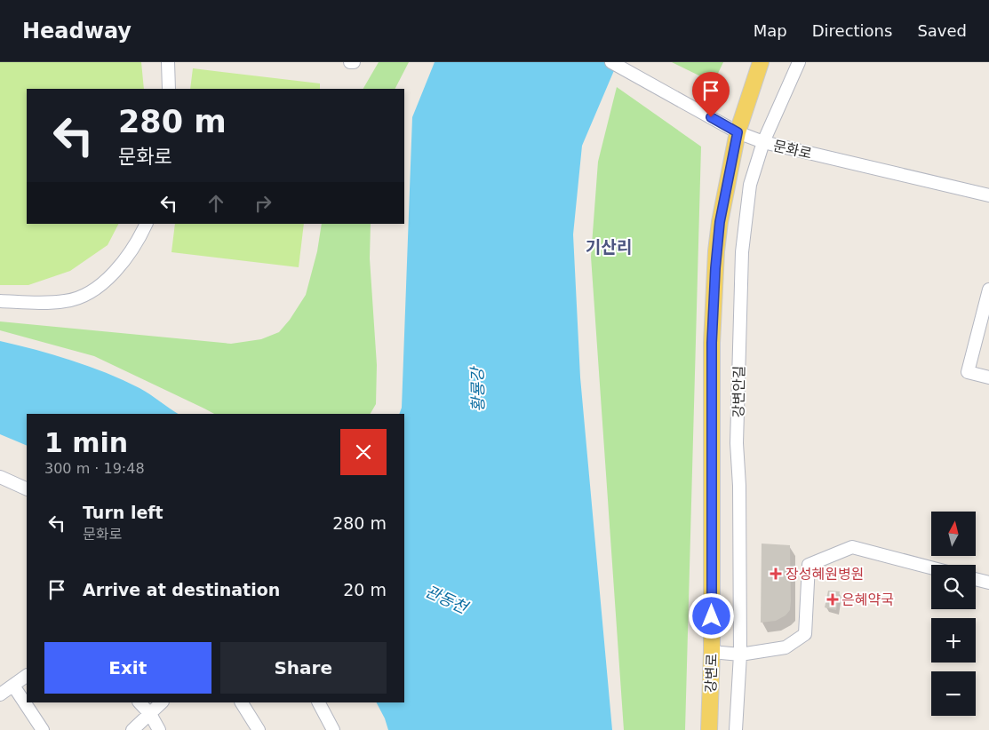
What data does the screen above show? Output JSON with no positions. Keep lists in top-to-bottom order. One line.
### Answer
{"streets":{"main road":["강변로"],"street":["문화로","강변안길"]},"crossings":[["문화로","강변안길"],["문화로","강변로"]],"districts":["기산리"],"water":["황룡강","관동천"],"places":{"health":["장성혜원병원","은혜약국"]},"north":"top","page":{"header":"Headway","nav":["Map","Directions","Saved"],"turn":["280 m","문화로"],"heading":["1 min","300 m · 19:48"],"list":[{"name":"Turn left","note":"문화로","value":"280 m"},{"name":"Arrive at destination","value":"20 m"}],"map_buttons":["+","−"],"buttons":["Exit","Share"]}}
